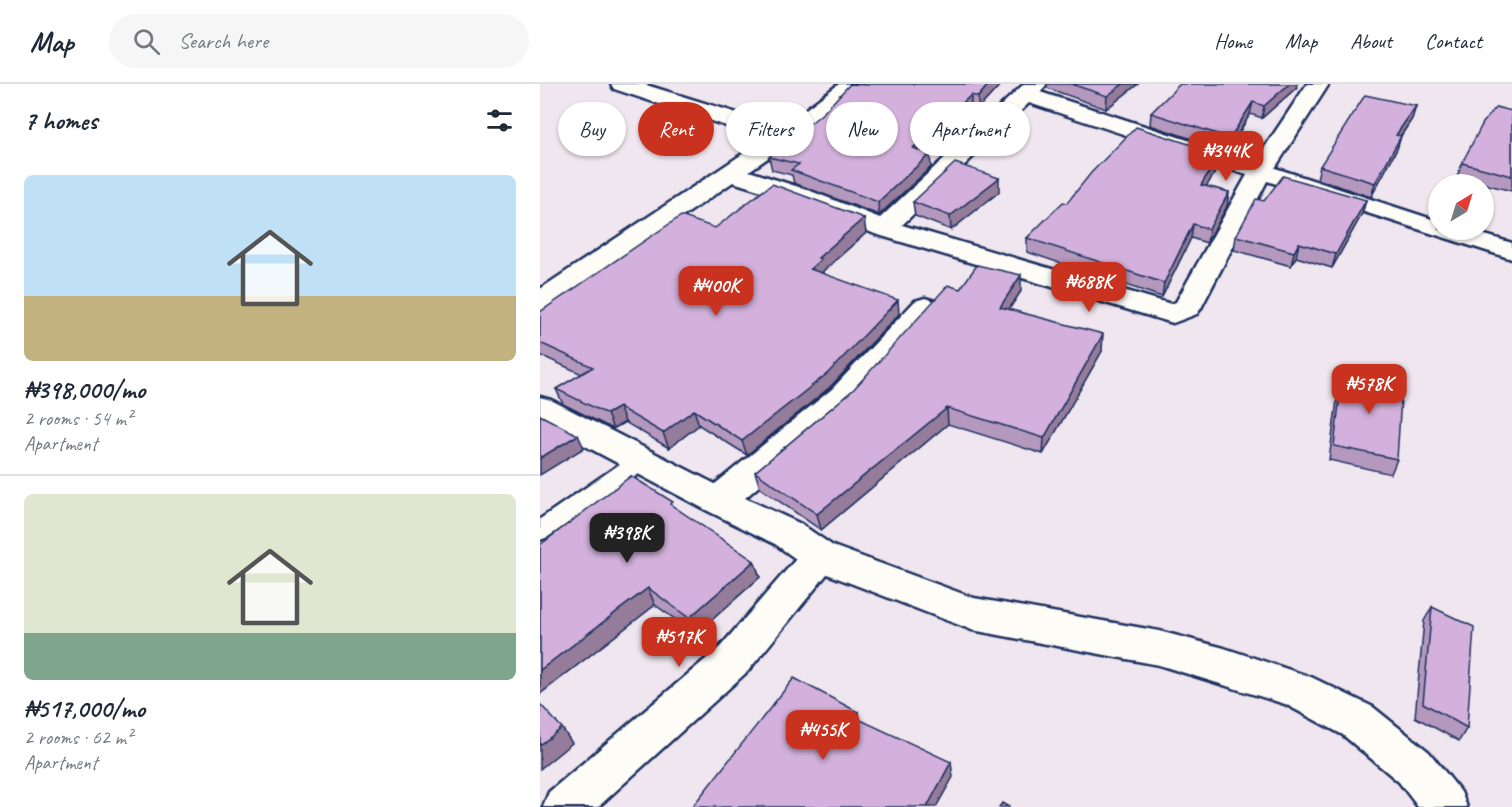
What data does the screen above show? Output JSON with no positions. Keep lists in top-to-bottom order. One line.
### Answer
{"north":"top right","page":{"header":"Map","search":"Search here","nav":["Home","Map","About","Contact"],"heading":"7 homes","chip":["Buy","Rent","Filters","New","Apartment"],"price":["₦344K","₦688K","₦400K","₦578K","₦398K","₦517K","₦455K"],"list":[{"name":"₦398,000/mo","note":"2 rooms · 54 m² · Apartment"},{"name":"₦517,000/mo","note":"2 rooms · 62 m² · Apartment"}]}}
